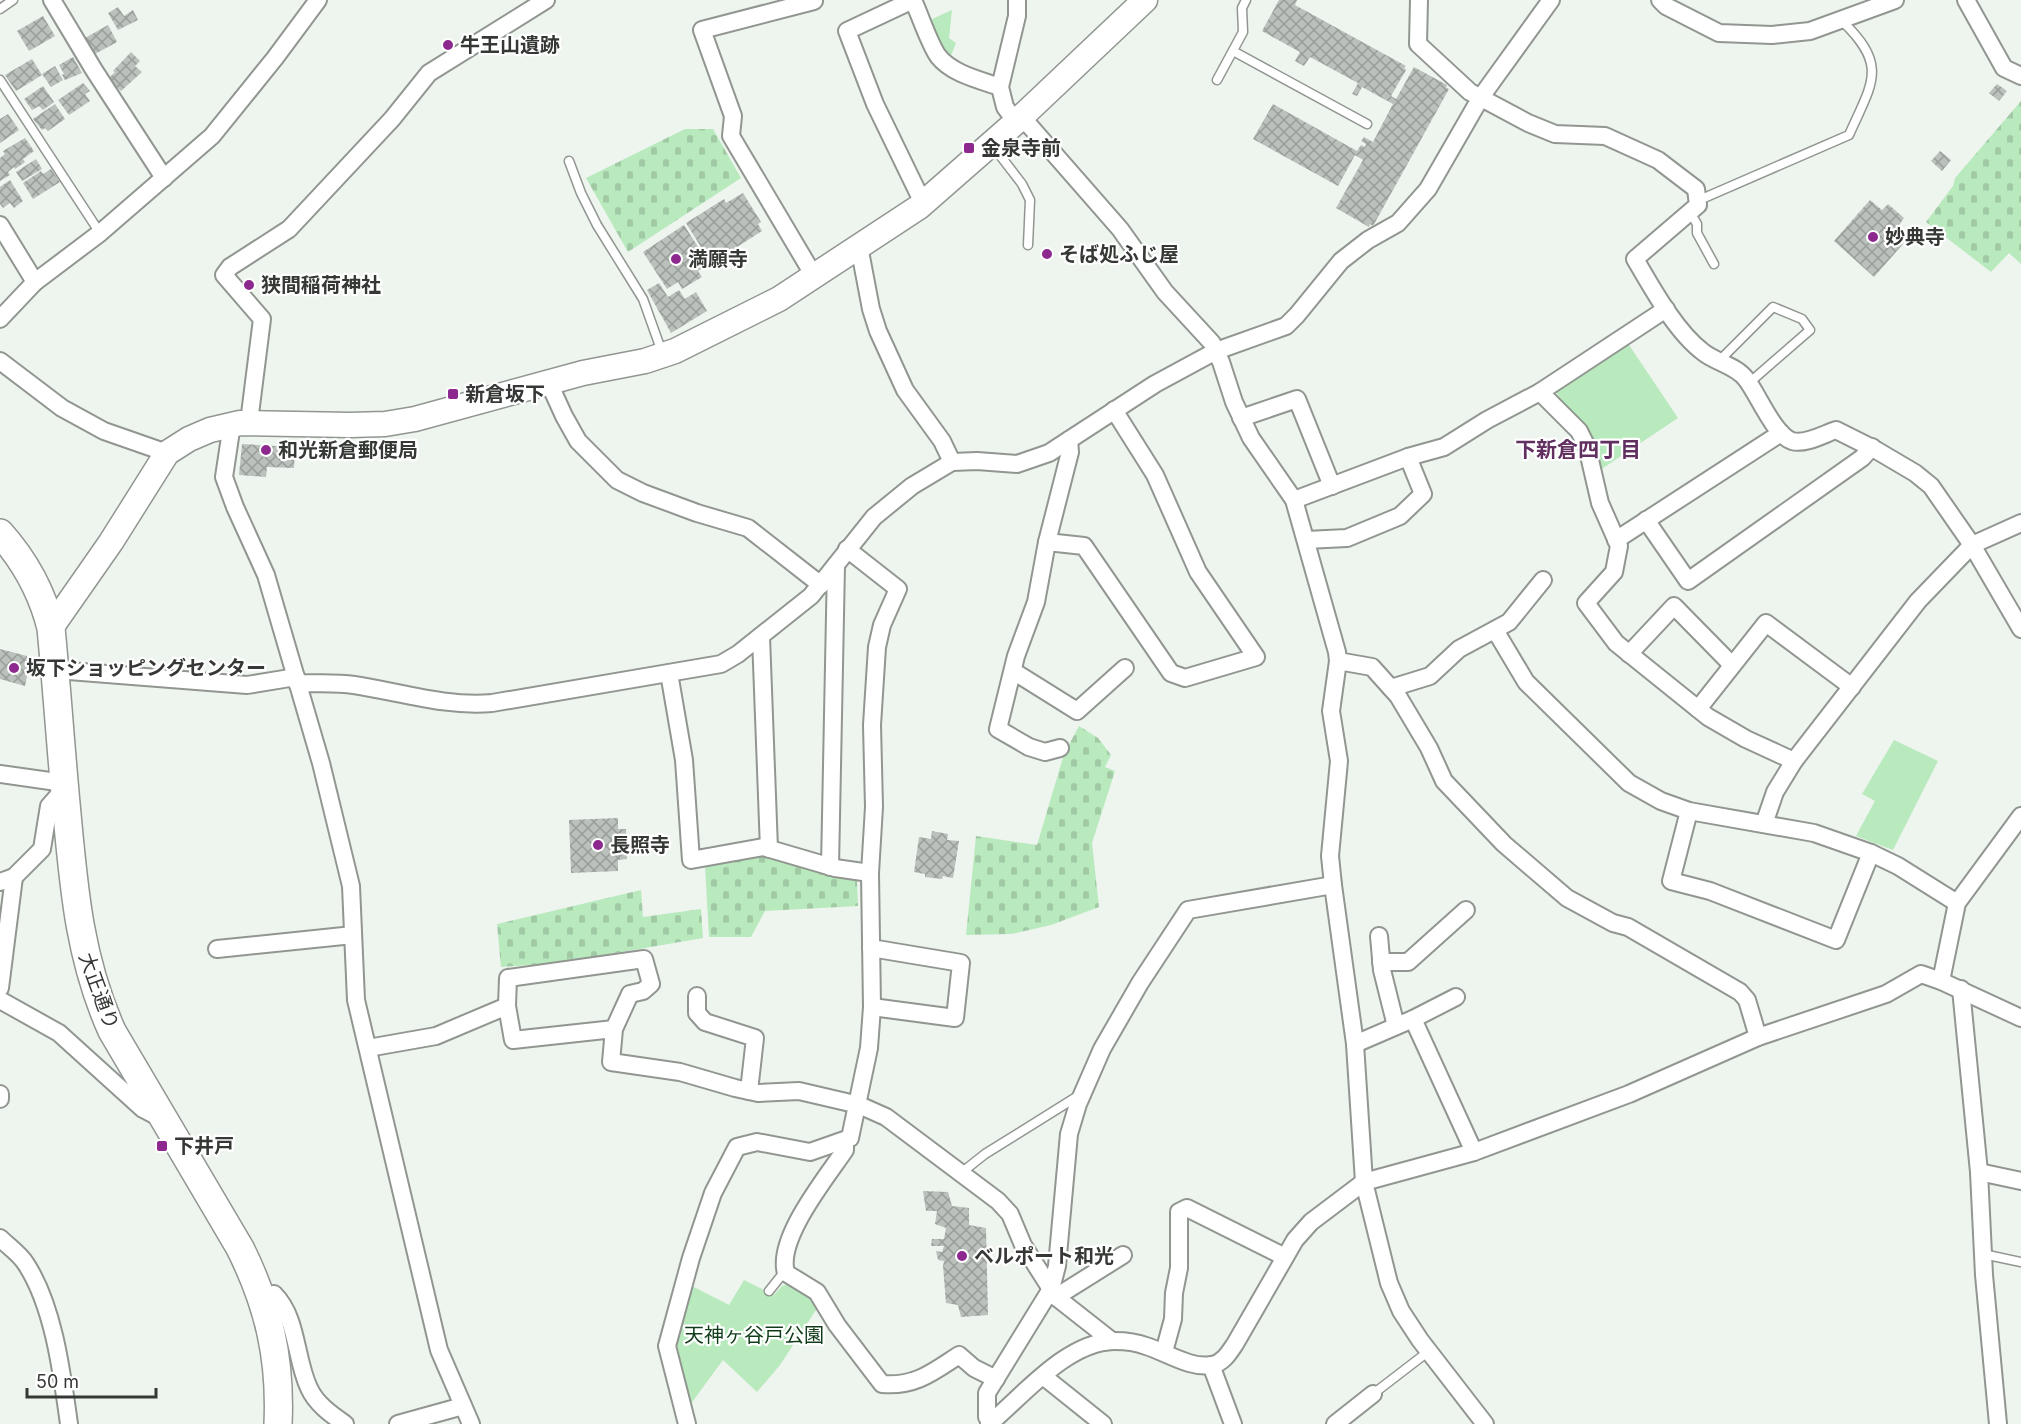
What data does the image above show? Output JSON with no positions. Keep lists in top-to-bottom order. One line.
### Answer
{"streets":{"main road":["大正通り"]},"districts":["下新倉四丁目"],"parks":["天神ヶ谷戸公園"],"places":{"other":["牛王山遺跡","妙典寺","そば処ふじ屋","満願寺","狭間稲荷神社","和光新倉郵便局","坂下ショッピングセンター","長照寺","ベルポート和光"],"transit":["金泉寺前","新倉坂下","下井戸"]},"scale_bar":"50 m"}
